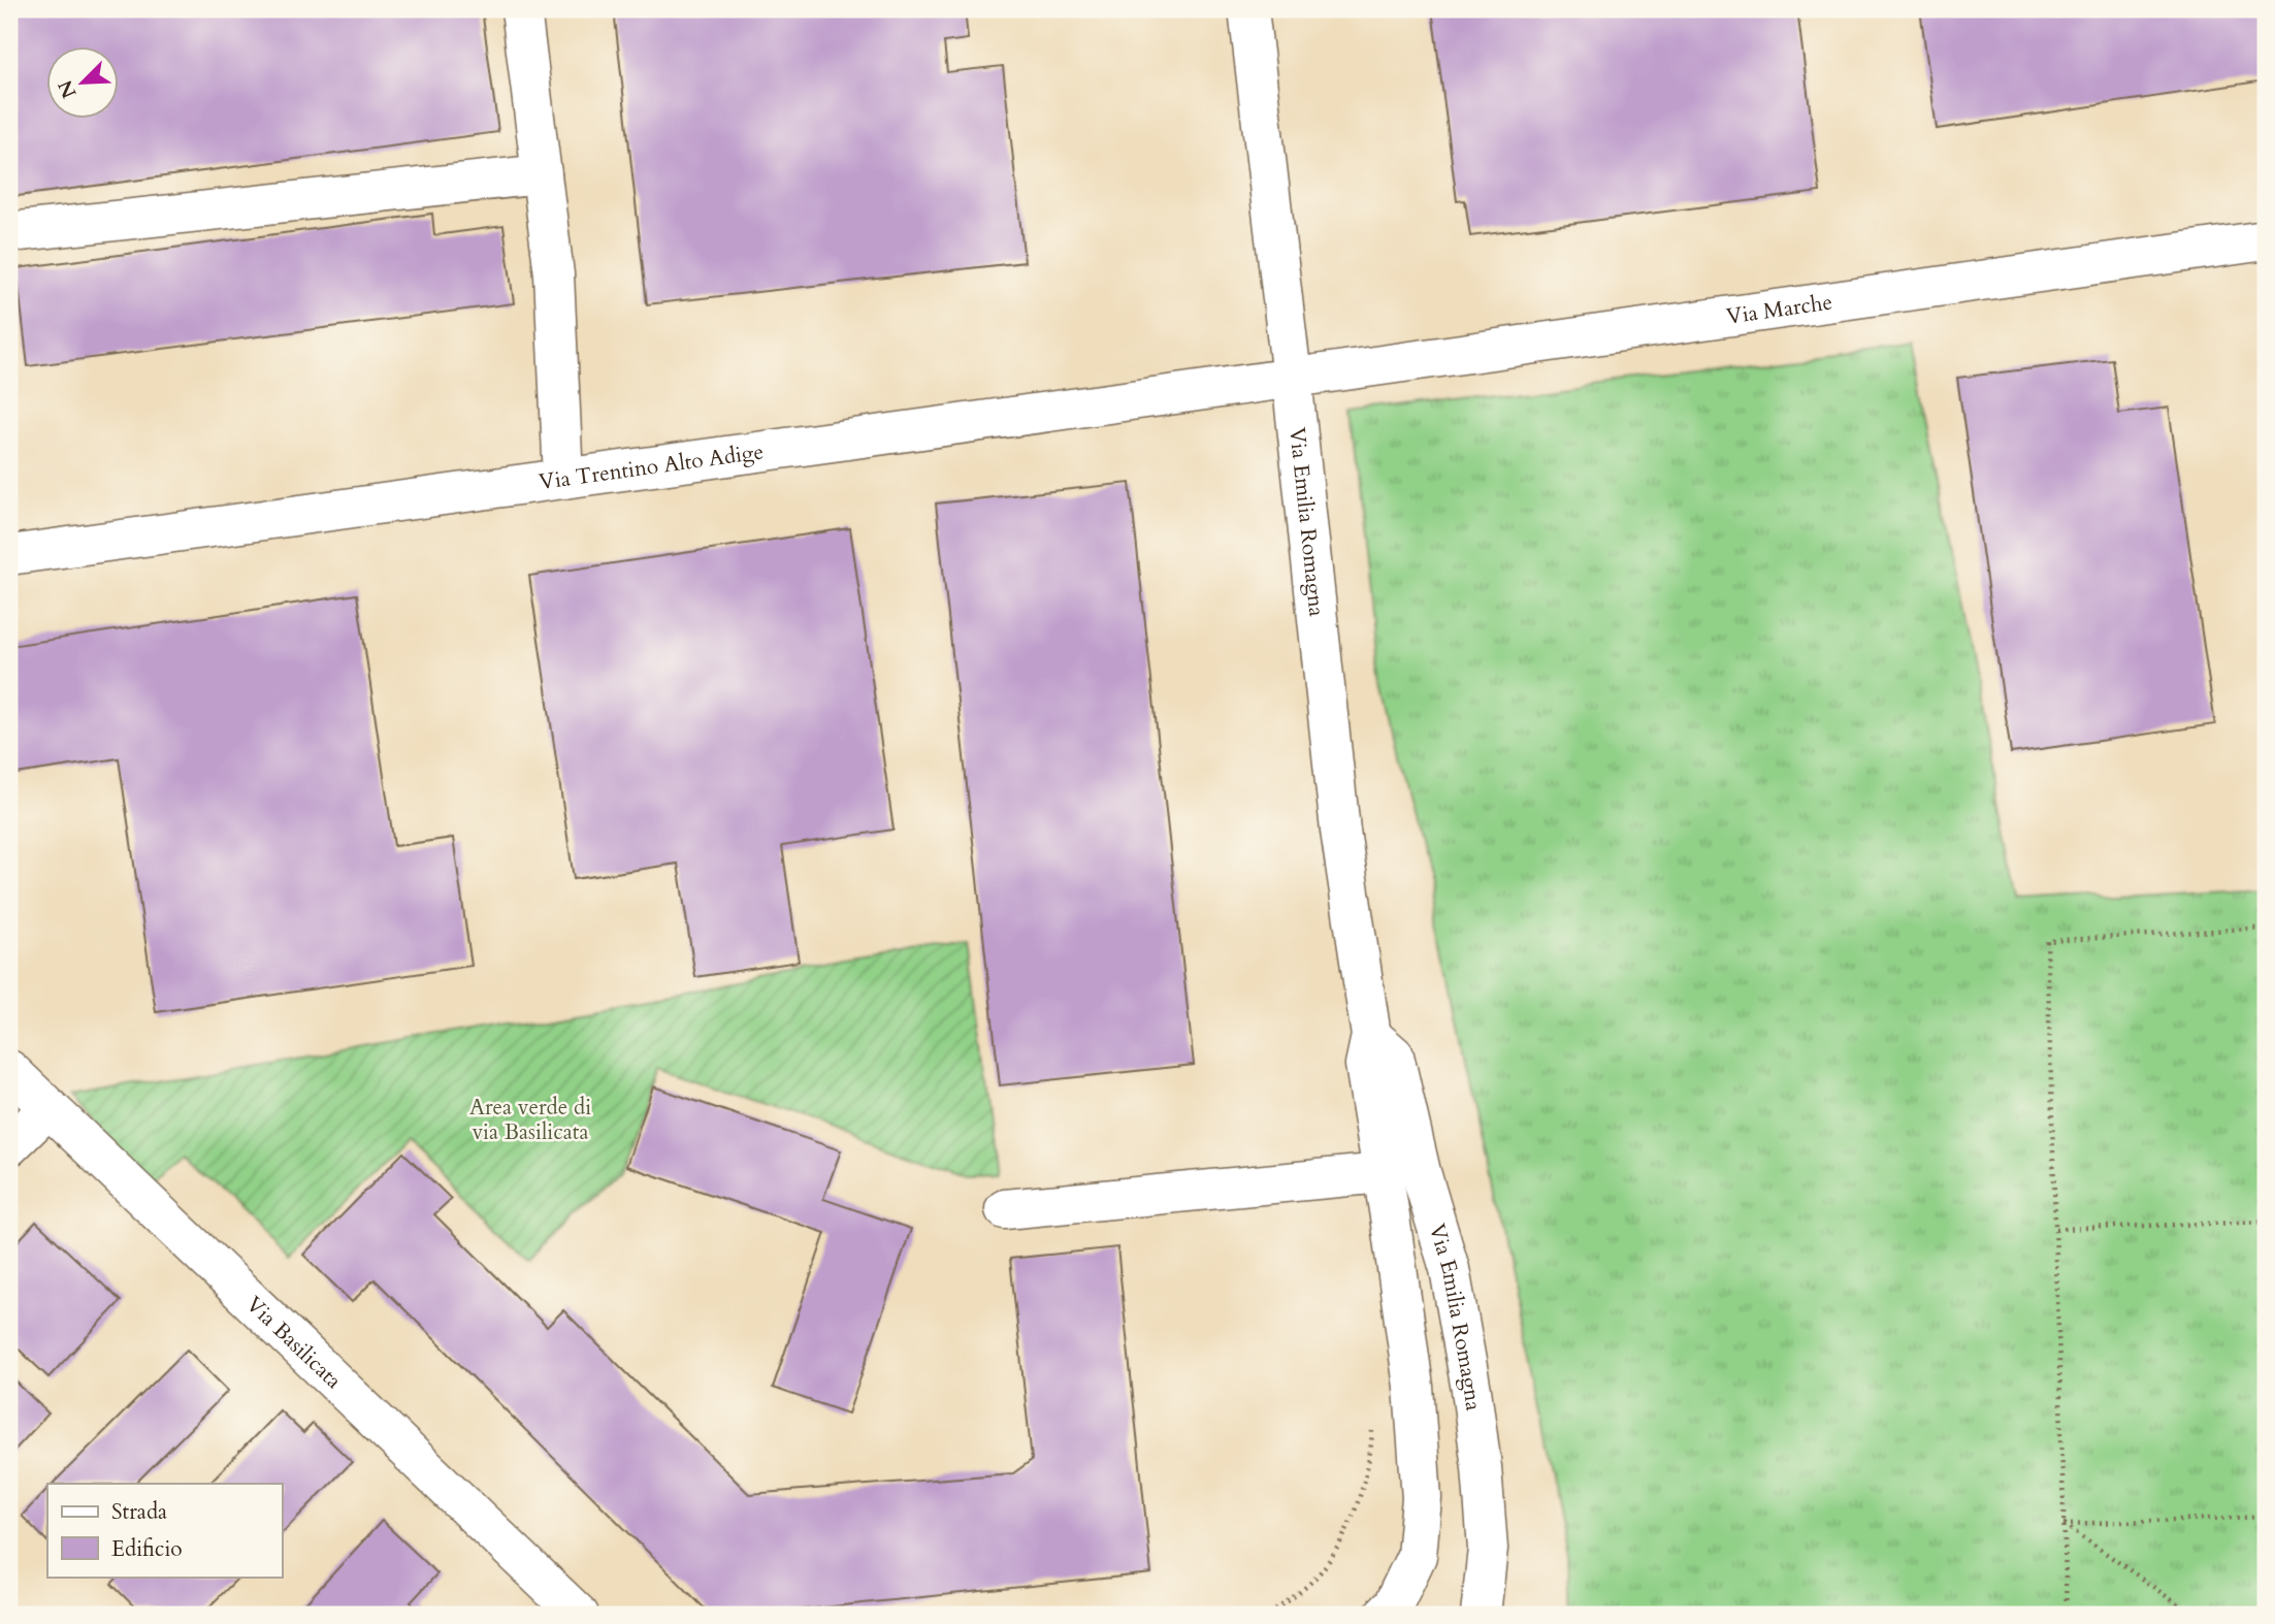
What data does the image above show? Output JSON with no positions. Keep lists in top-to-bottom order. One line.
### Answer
{"streets":{"street":["Via Marche","Via Trentino Alto Adige","Via Emilia Romagna","Via Basilicata"]},"crossings":[["Via Marche","Via Trentino Alto Adige"],["Via Marche","Via Emilia Romagna"],["Via Trentino Alto Adige","Via Emilia Romagna"]],"parks":["Area verde di via Basilicata"],"legend":["Strada","Edificio"],"north":"bottom left"}
